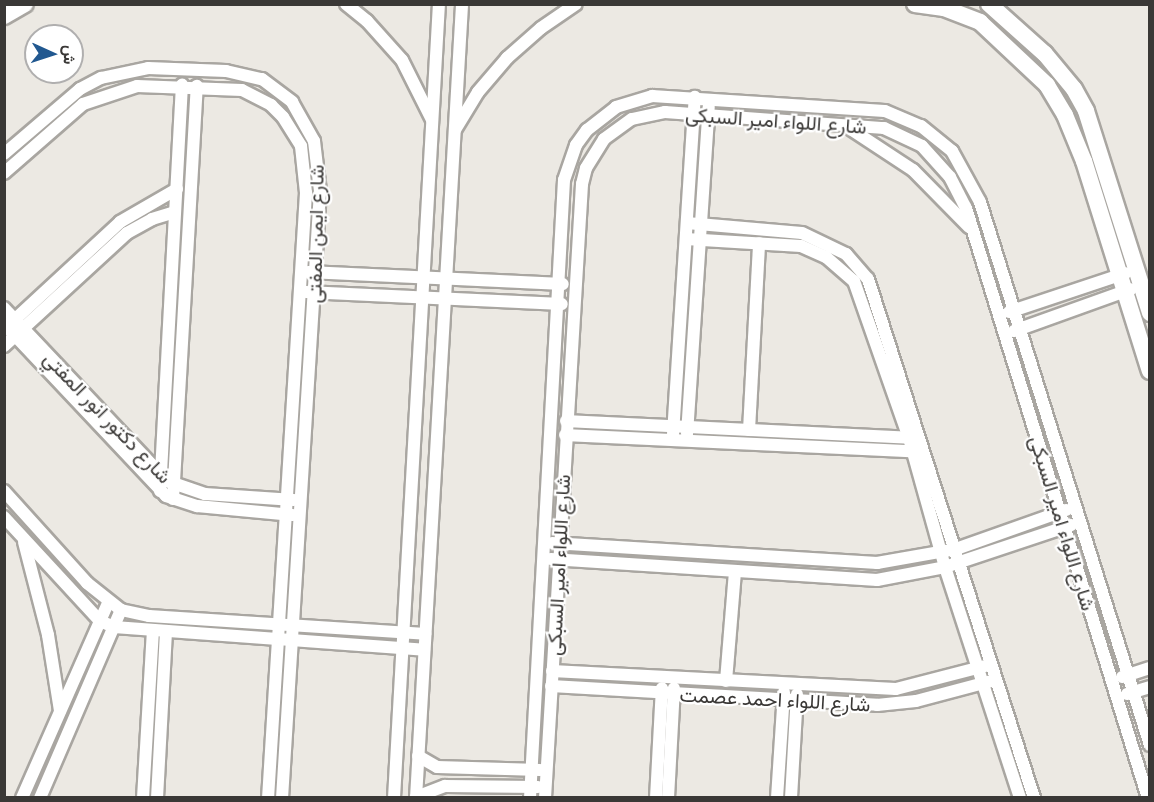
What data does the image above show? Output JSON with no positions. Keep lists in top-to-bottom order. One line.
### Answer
{"streets":{"street":["شارع اللواء امير السبكى","شارع ايمن المفتى","شارع دكتور انور المفتي","شارع اللواء احمد عصمت"]},"crossings":[["شارع اللواء امير السبكى","شارع اللواء احمد عصمت"],["شارع ايمن المفتى","شارع دكتور انور المفتي"]],"north":"right"}
